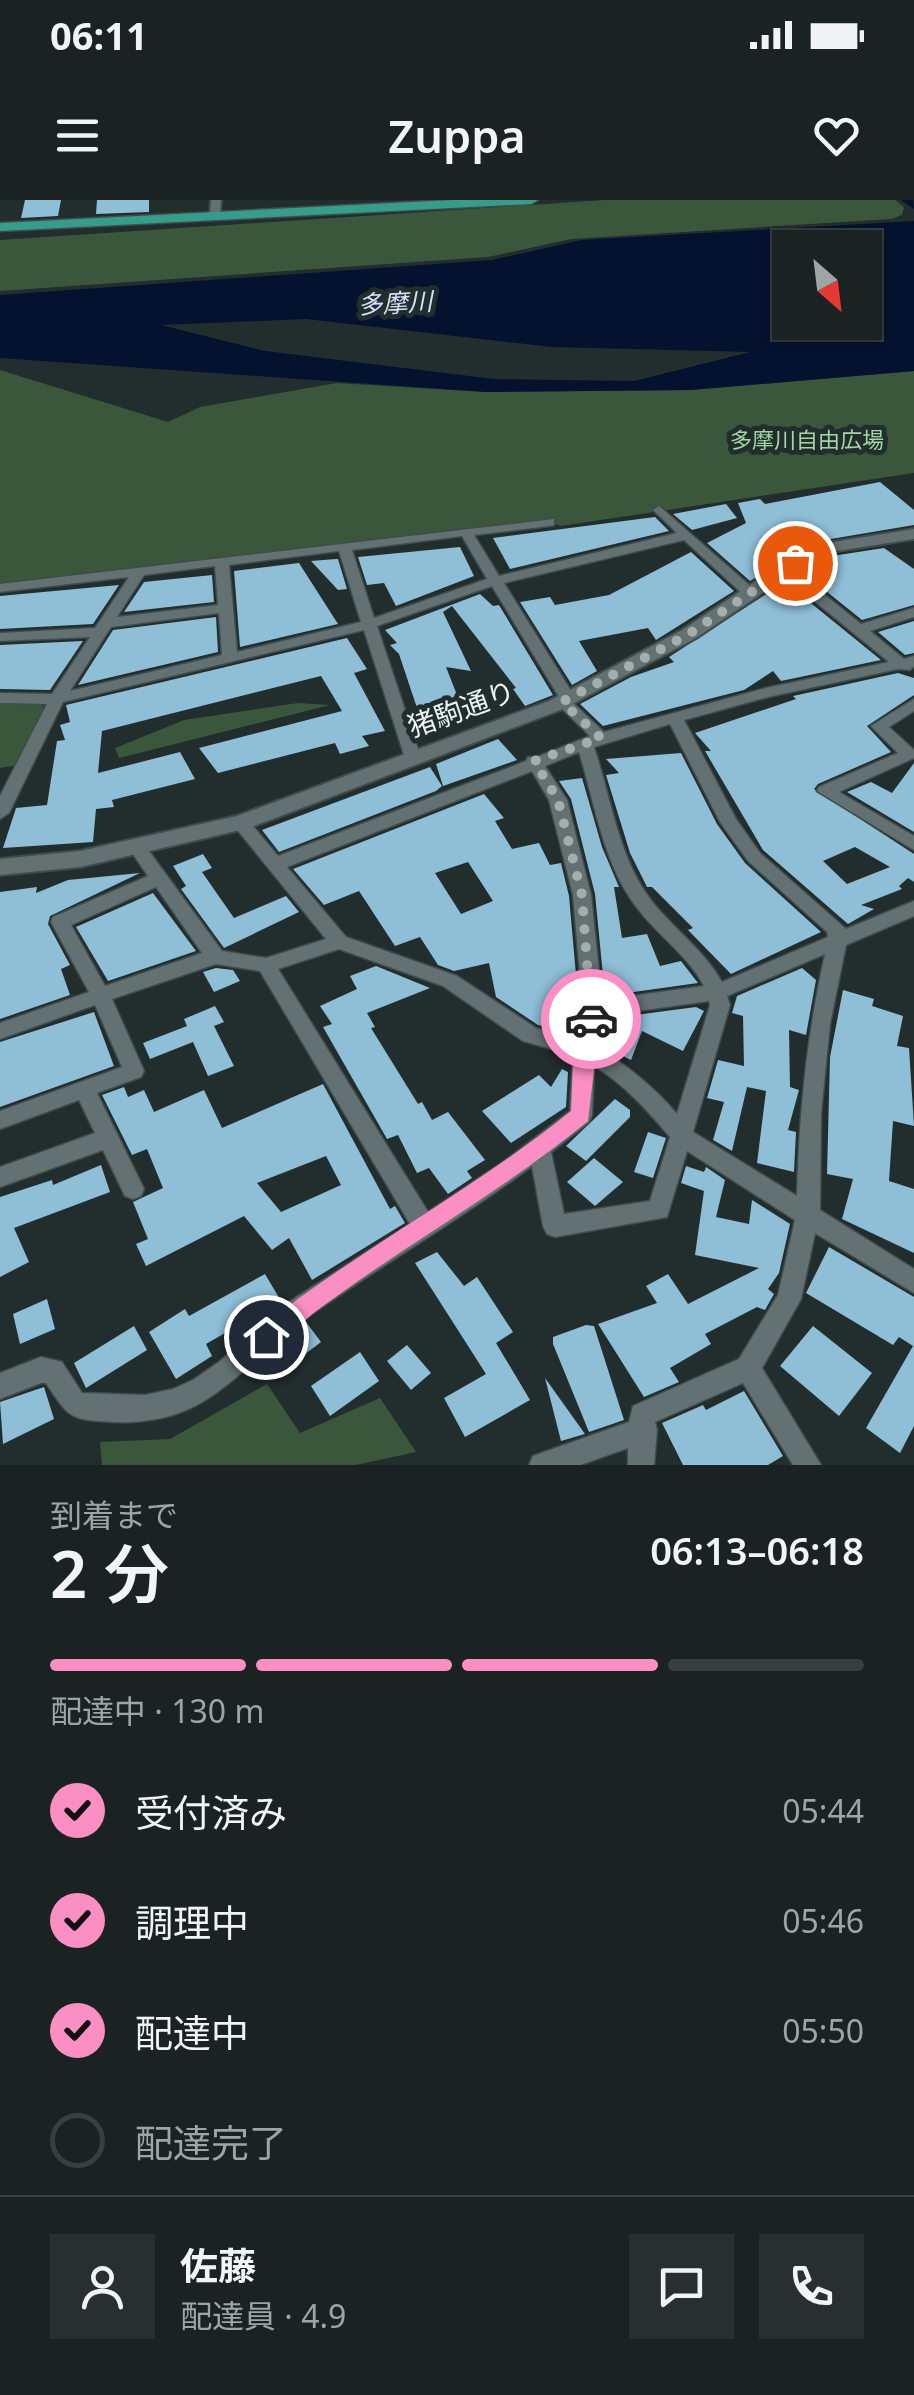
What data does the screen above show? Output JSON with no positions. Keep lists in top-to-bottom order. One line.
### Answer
{"streets":{"street":["猪駒通り"]},"water":["多摩川"],"parks":["多摩川自由広場"],"north":"bottom right","page":{"status":"06:11","header":"Zuppa","heading":["2 分","到着まで","06:13–06:18"],"panel":["佐藤","配達員 · 4.9"],"bar":"配達中 · 130 m","list":[["受付済み","05:44"],["調理中","05:46"],["配達中","05:50"],"配達完了"]}}
